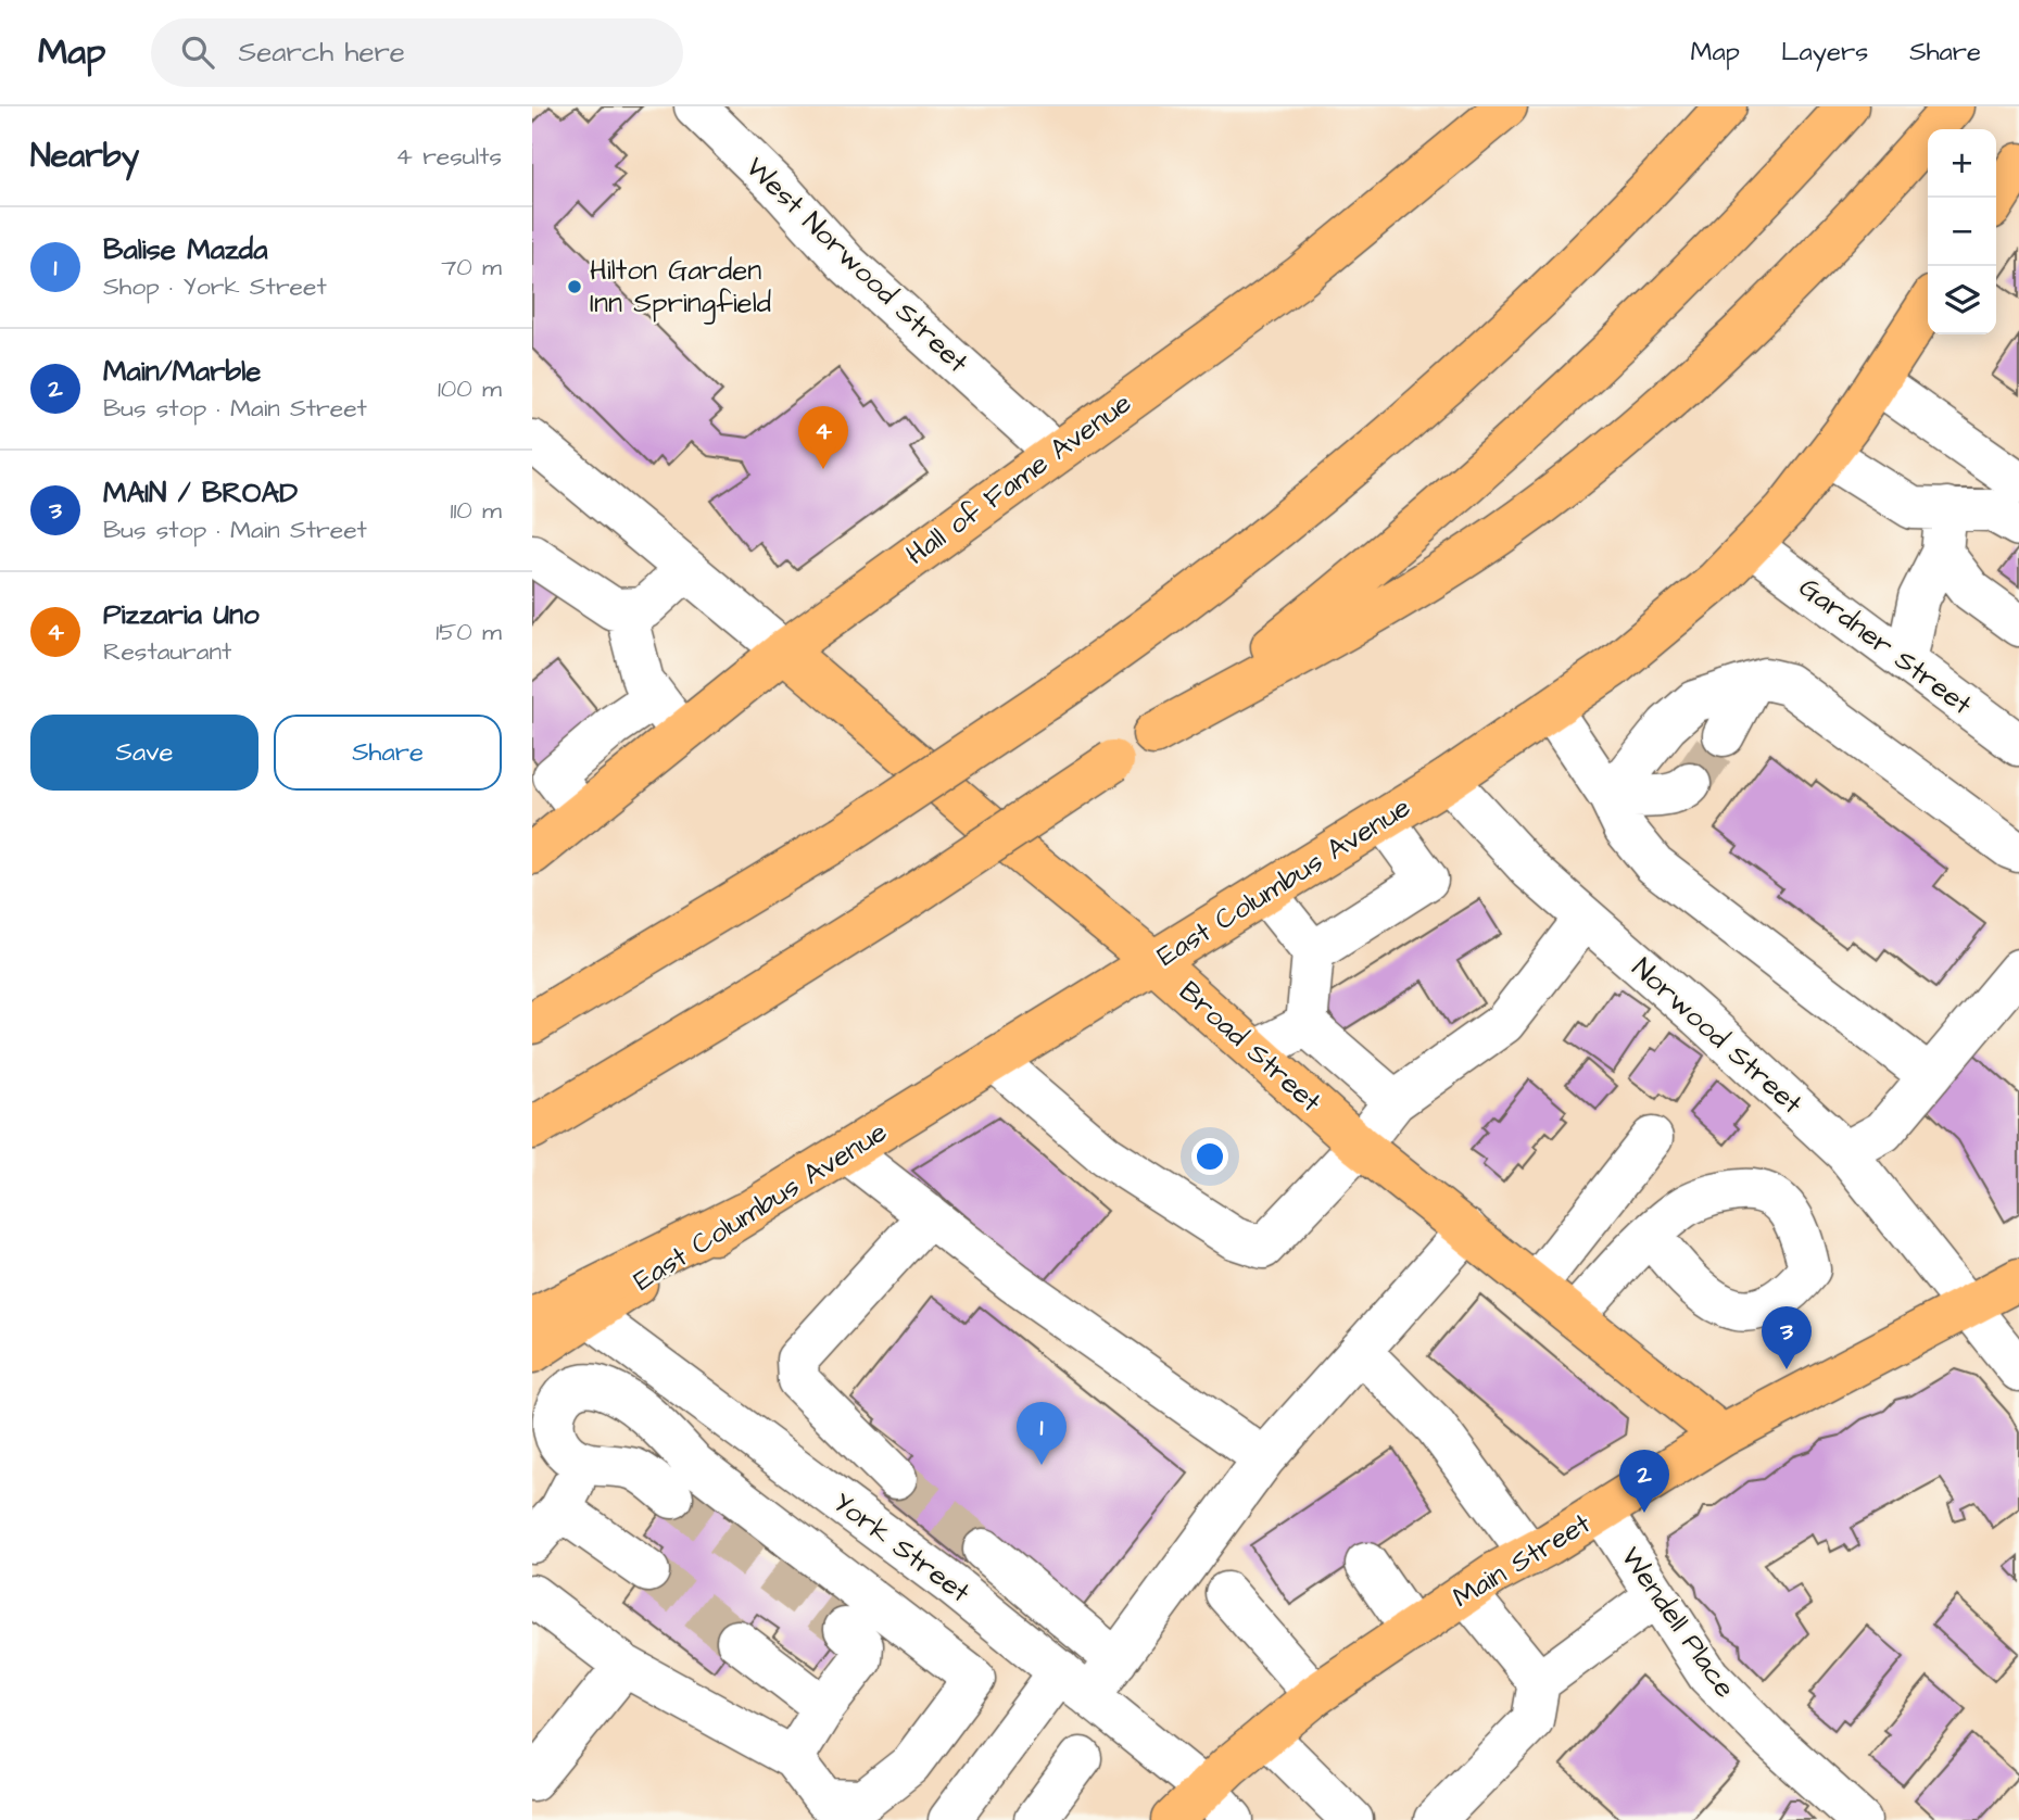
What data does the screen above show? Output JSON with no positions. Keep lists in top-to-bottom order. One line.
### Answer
{"streets":{"main road":["Hall of Fame Avenue","East Columbus Avenue","Broad Street","Main Street"],"street":["West Norwood Street","Gardner Street","Norwood Street","York Street","Wendell Place"]},"crossings":[["West Norwood Street","Hall of Fame Avenue"],["Hall of Fame Avenue","Broad Street"],["Gardner Street","East Columbus Avenue"],["East Columbus Avenue","Norwood Street"],["East Columbus Avenue","Broad Street"],["East Columbus Avenue","York Street"],["Norwood Street","Main Street"],["Broad Street","Main Street"],["York Street","Main Street"],["Main Street","Wendell Place"]],"places":["Hilton Garden Inn Springfield"],"page":{"header":"Map","search":"Search here","nav":["Map","Layers","Share"],"heading":["Nearby","4 results"],"map_buttons":["+","−"],"list":[{"mark":"1","name":"Balise Mazda","note":"Shop · York Street","value":"70 m"},{"mark":"2","name":"Main/Marble","note":"Bus stop · Main Street","value":"100 m"},{"mark":"3","name":"MAIN / BROAD","note":"Bus stop · Main Street","value":"110 m"},{"mark":"4","name":"Pizzaria Uno","note":"Restaurant","value":"150 m"}],"pins":["4","3","1","2"],"buttons":["Save","Share"]}}
